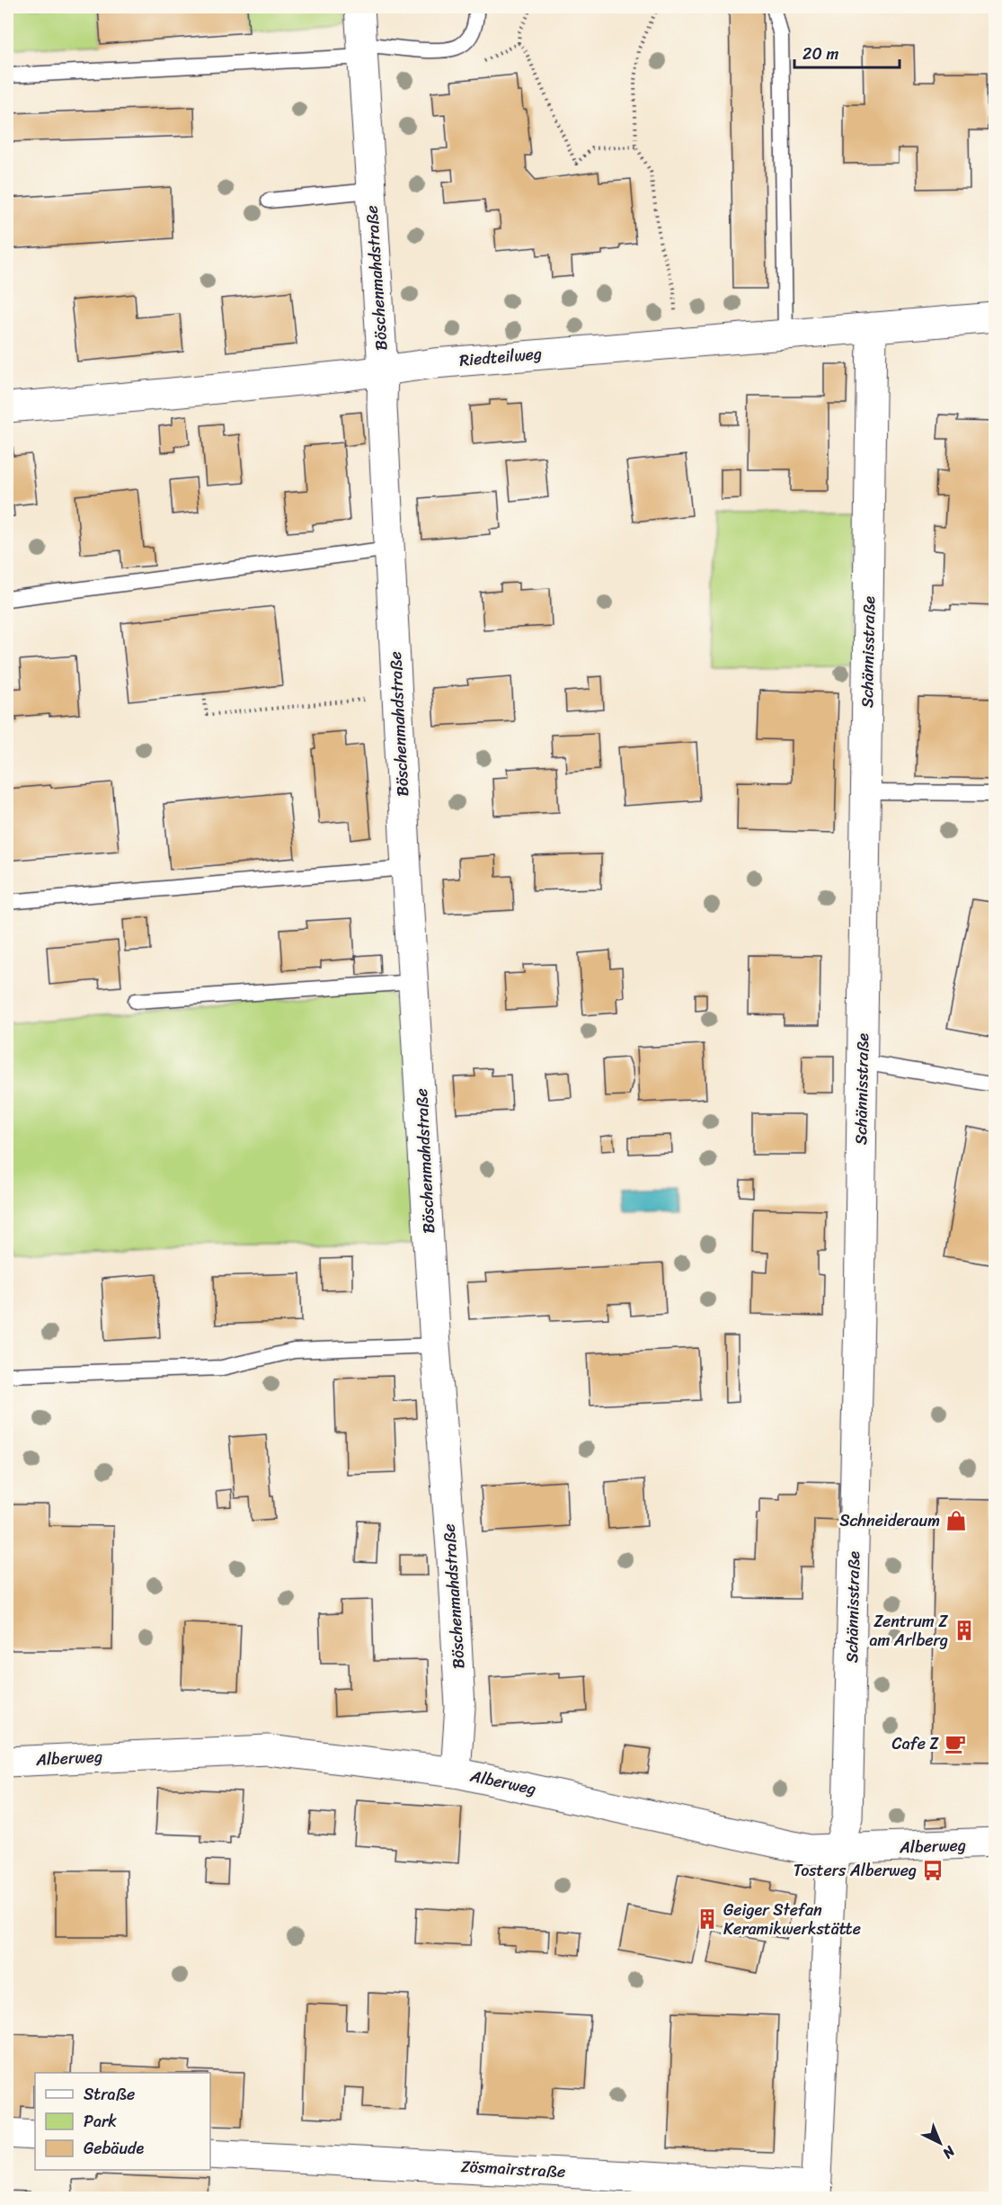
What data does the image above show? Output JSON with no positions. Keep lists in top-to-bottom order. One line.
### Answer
{"streets":{"street":["Böschenmahdstraße","Riedteilweg","Schännisstraße","Alberweg","Zösmairstraße"]},"crossings":[["Böschenmahdstraße","Riedteilweg"],["Böschenmahdstraße","Alberweg"],["Riedteilweg","Schännisstraße"],["Schännisstraße","Alberweg"],["Schännisstraße","Zösmairstraße"],["Alberweg","Zösmairstraße"]],"places":{"shop":["Schneideraum"],"building":["Zentrum Z am Arlberg","Geiger Stefan Keramikwerkstätte"],"cafe":["Cafe Z"],"bus stop":["Tosters Alberweg"]},"legend":["Straße","Park","Gebäude"],"scale_bar":"20 m","north":"bottom right"}
